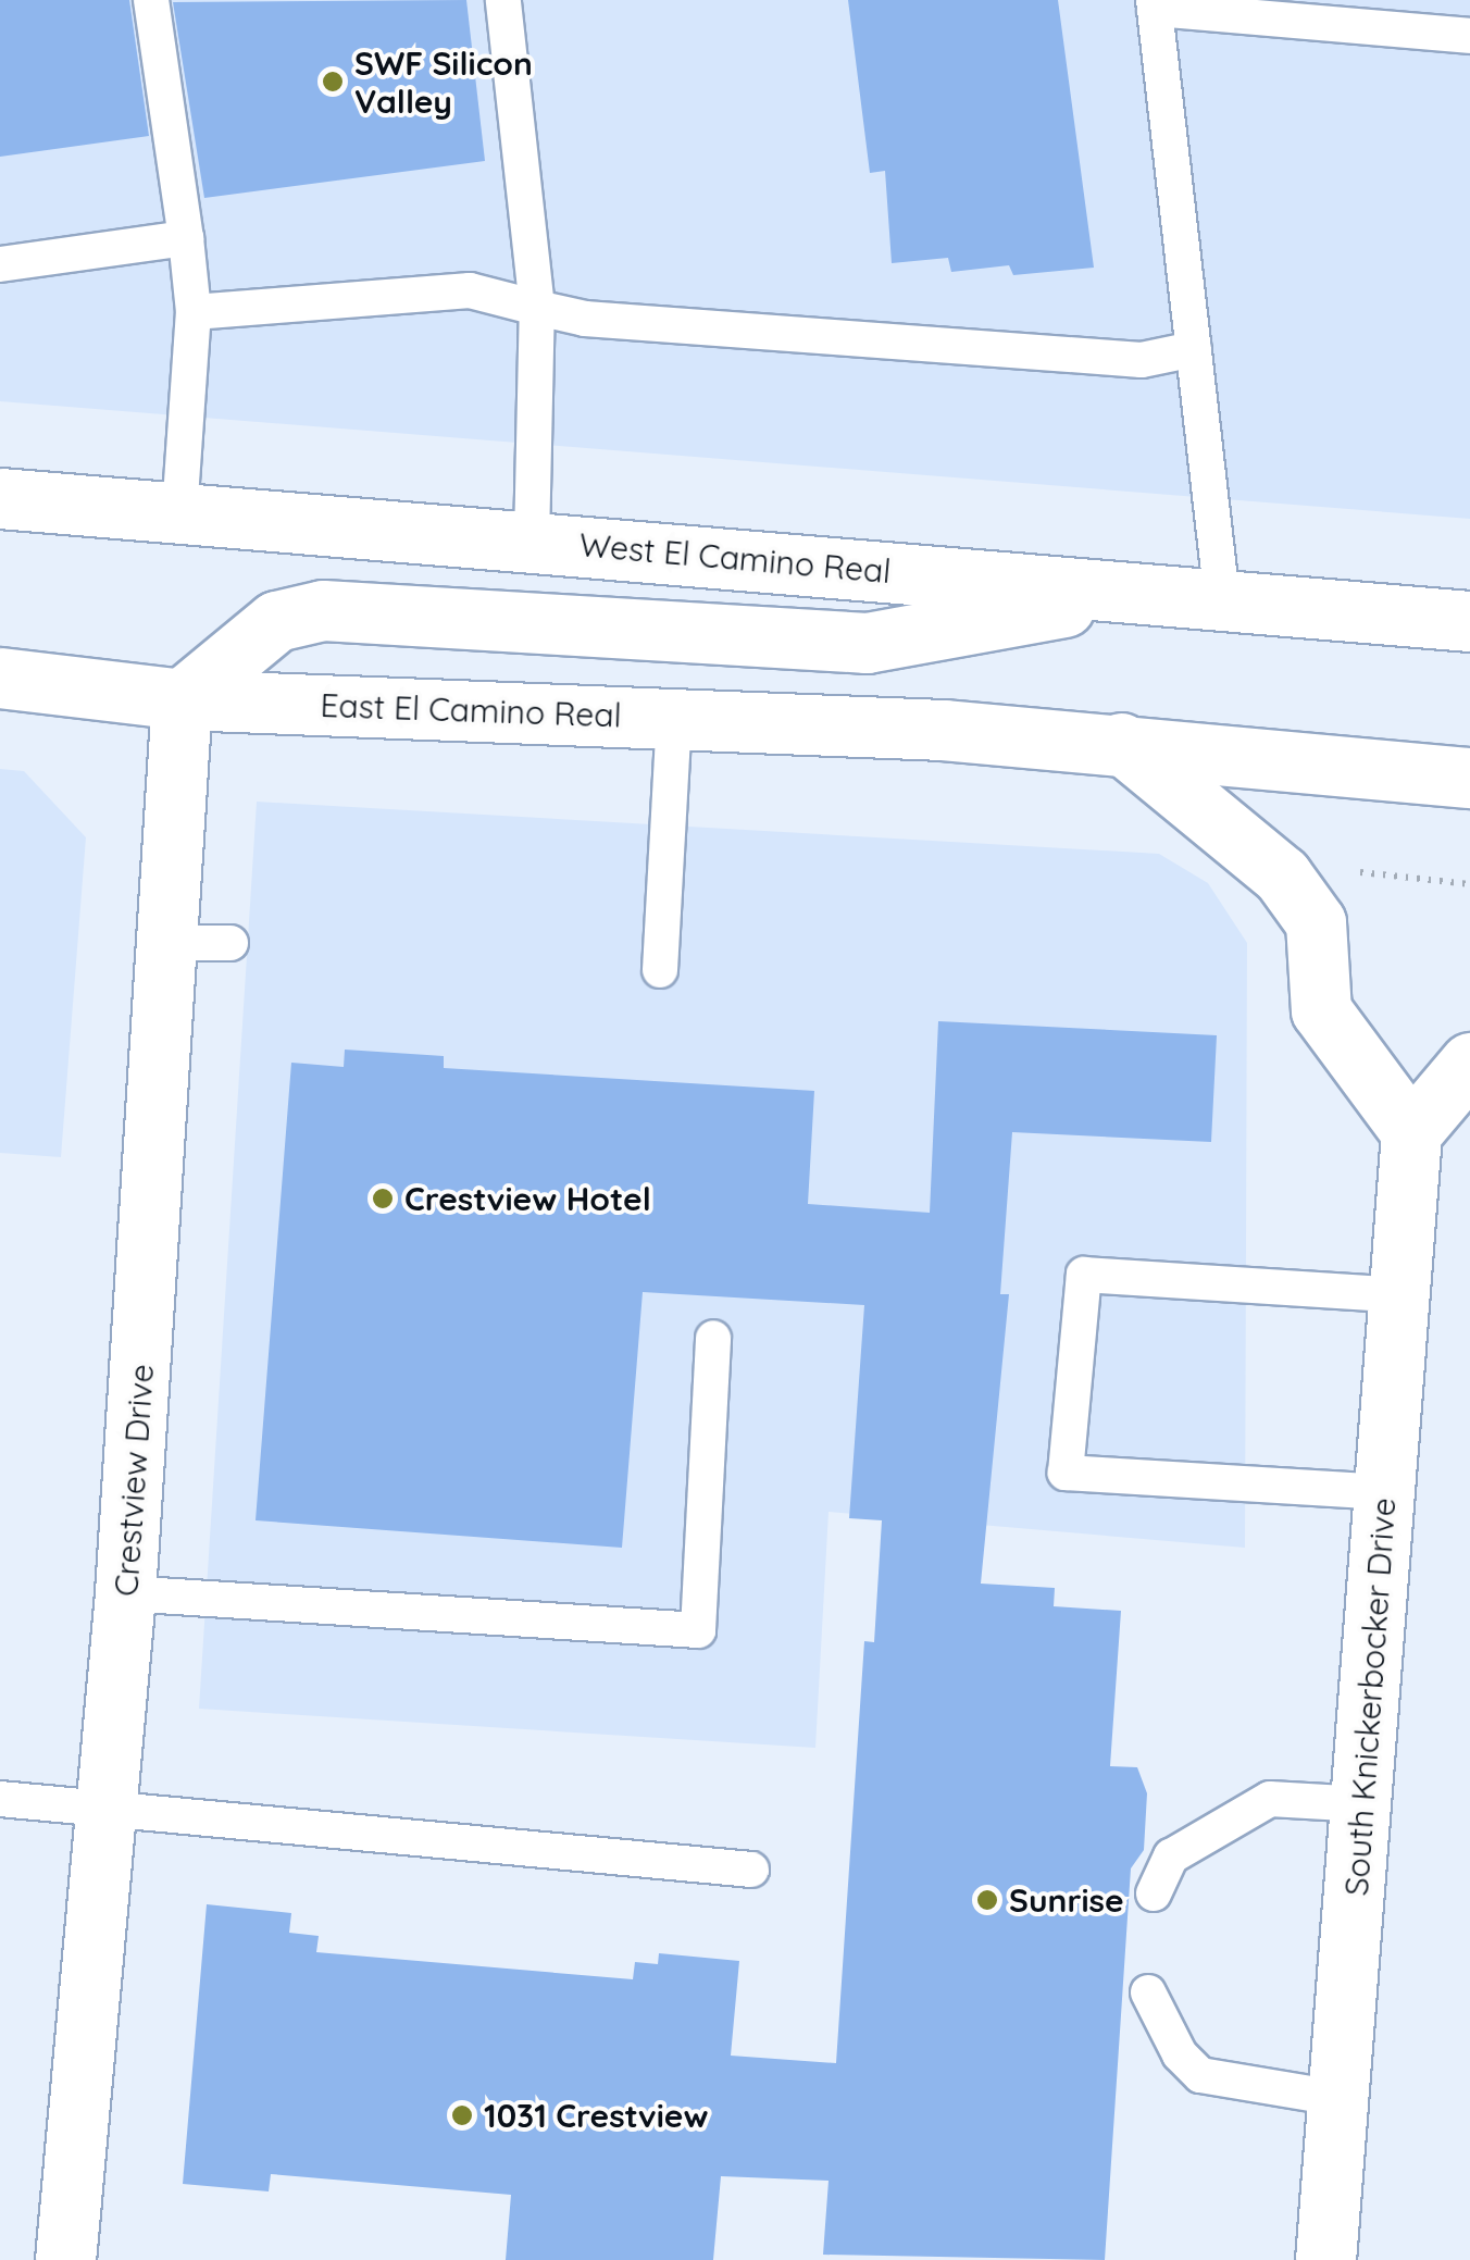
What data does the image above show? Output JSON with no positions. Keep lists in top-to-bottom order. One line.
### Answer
{"streets":{"main road":["West El Camino Real","East El Camino Real","Crestview Drive","South Knickerbocker Drive"]},"crossings":[["East El Camino Real","Crestview Drive"]],"places":["SWF Silicon Valley","Crestview Hotel","Sunrise","1031 Crestview"]}
